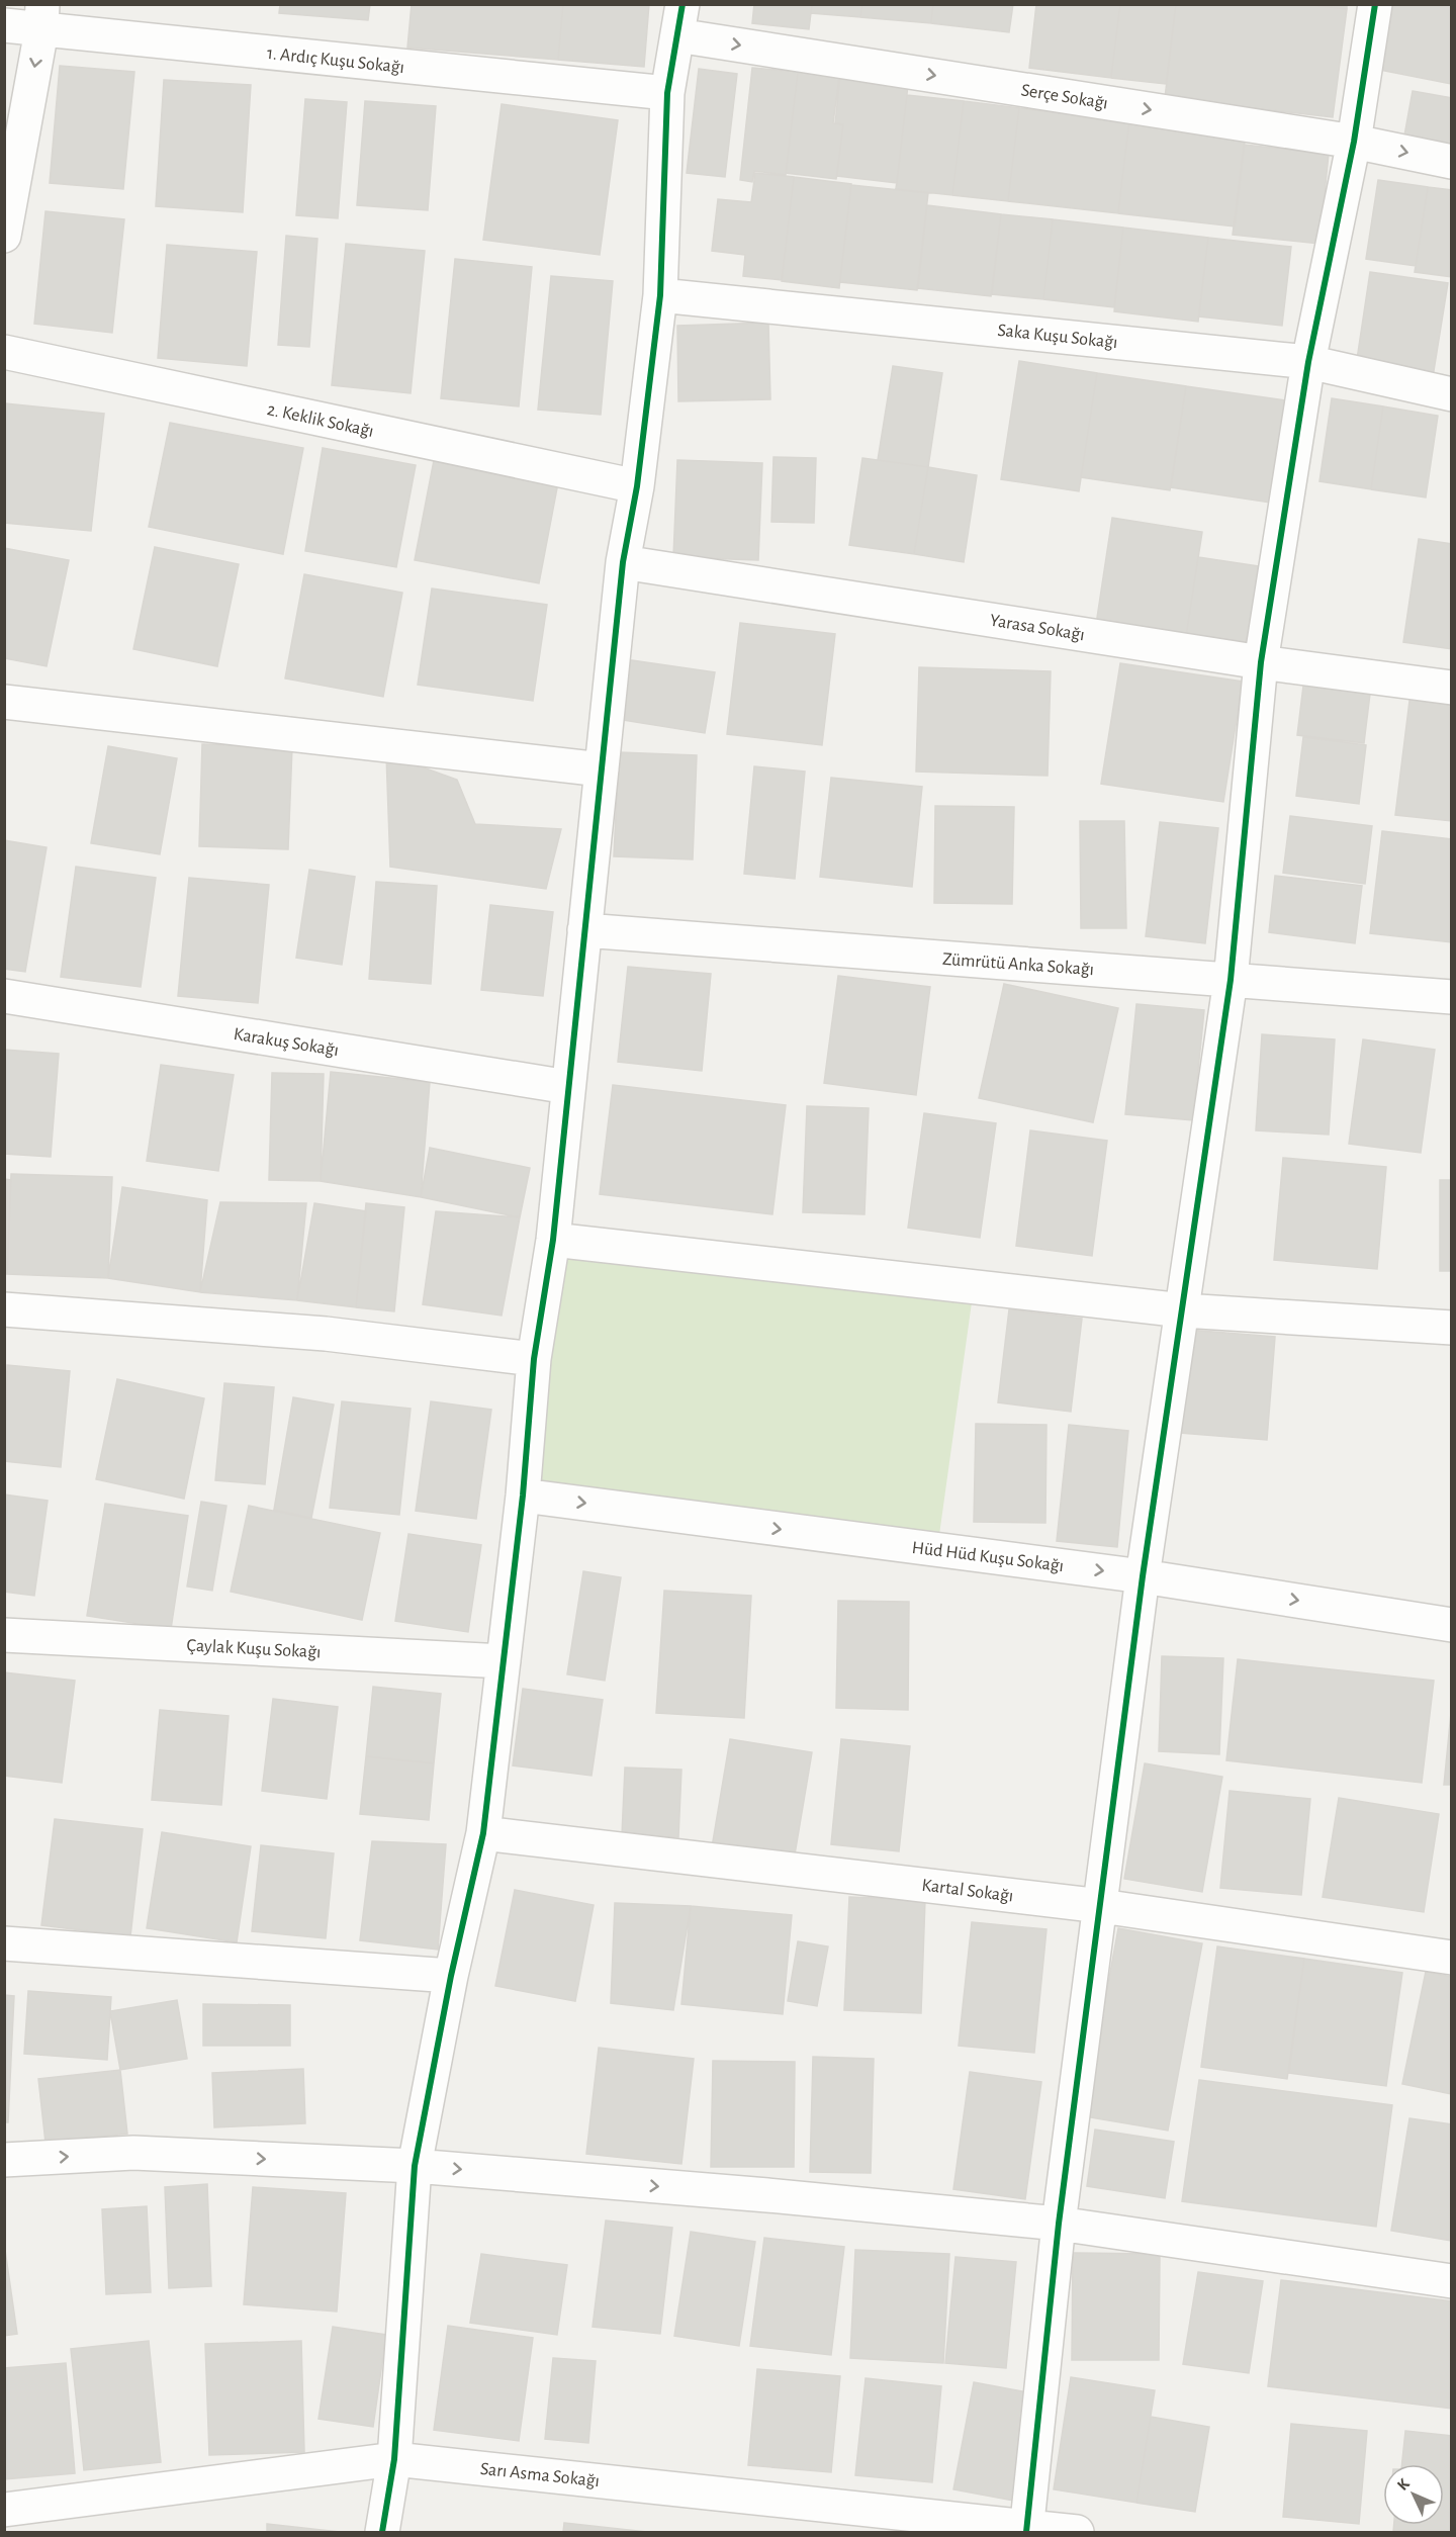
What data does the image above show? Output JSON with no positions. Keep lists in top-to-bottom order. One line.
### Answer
{"streets":{"street":["1. Ardıç Kuşu Sokağı","Serçe Sokağı","Saka Kuşu Sokağı","2. Keklik Sokağı","Yarasa Sokağı","Zümrütü Anka Sokağı","Karakuş Sokağı","Hüd Hüd Kuşu Sokağı","Çaylak Kuşu Sokağı","Kartal Sokağı","Sarı Asma Sokağı"]},"one_way":["Serçe Sokağı"],"north":"top left"}
